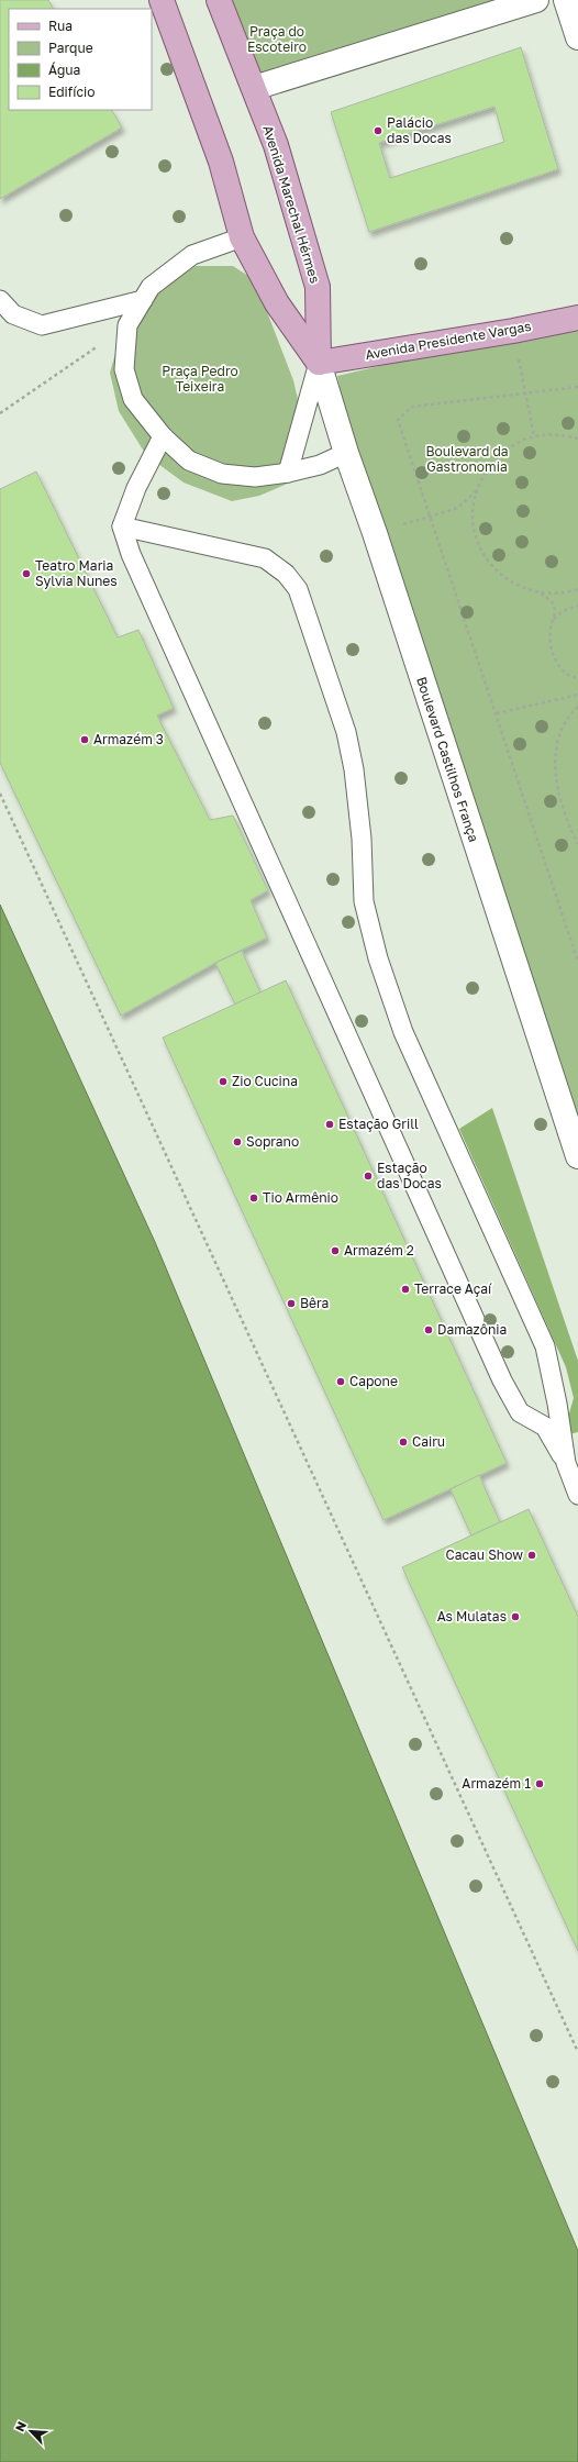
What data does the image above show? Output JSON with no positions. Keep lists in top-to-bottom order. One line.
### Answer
{"streets":{"main road":["Avenida Marechal Hérmes","Avenida Presidente Vargas","Boulevard Castilhos França"]},"crossings":[["Avenida Marechal Hérmes","Avenida Presidente Vargas"],["Avenida Marechal Hérmes","Boulevard Castilhos França"],["Avenida Presidente Vargas","Boulevard Castilhos França"]],"parks":["Praça do Escoteiro","Praça Pedro Teixeira","Boulevard da Gastronomia"],"places":["Palácio das Docas","Teatro Maria Sylvia Nunes","Armazém 3","Zio Cucina","Estação Grill","Soprano","Estação das Docas","Tio Armênio","Armazém 2","Terrace Açaí","Bêra","Damazônia","Capone","Cairu","Cacau Show","As Mulatas","Armazém 1"],"legend":["Rua","Parque","Água","Edifício"],"north":"top left"}
